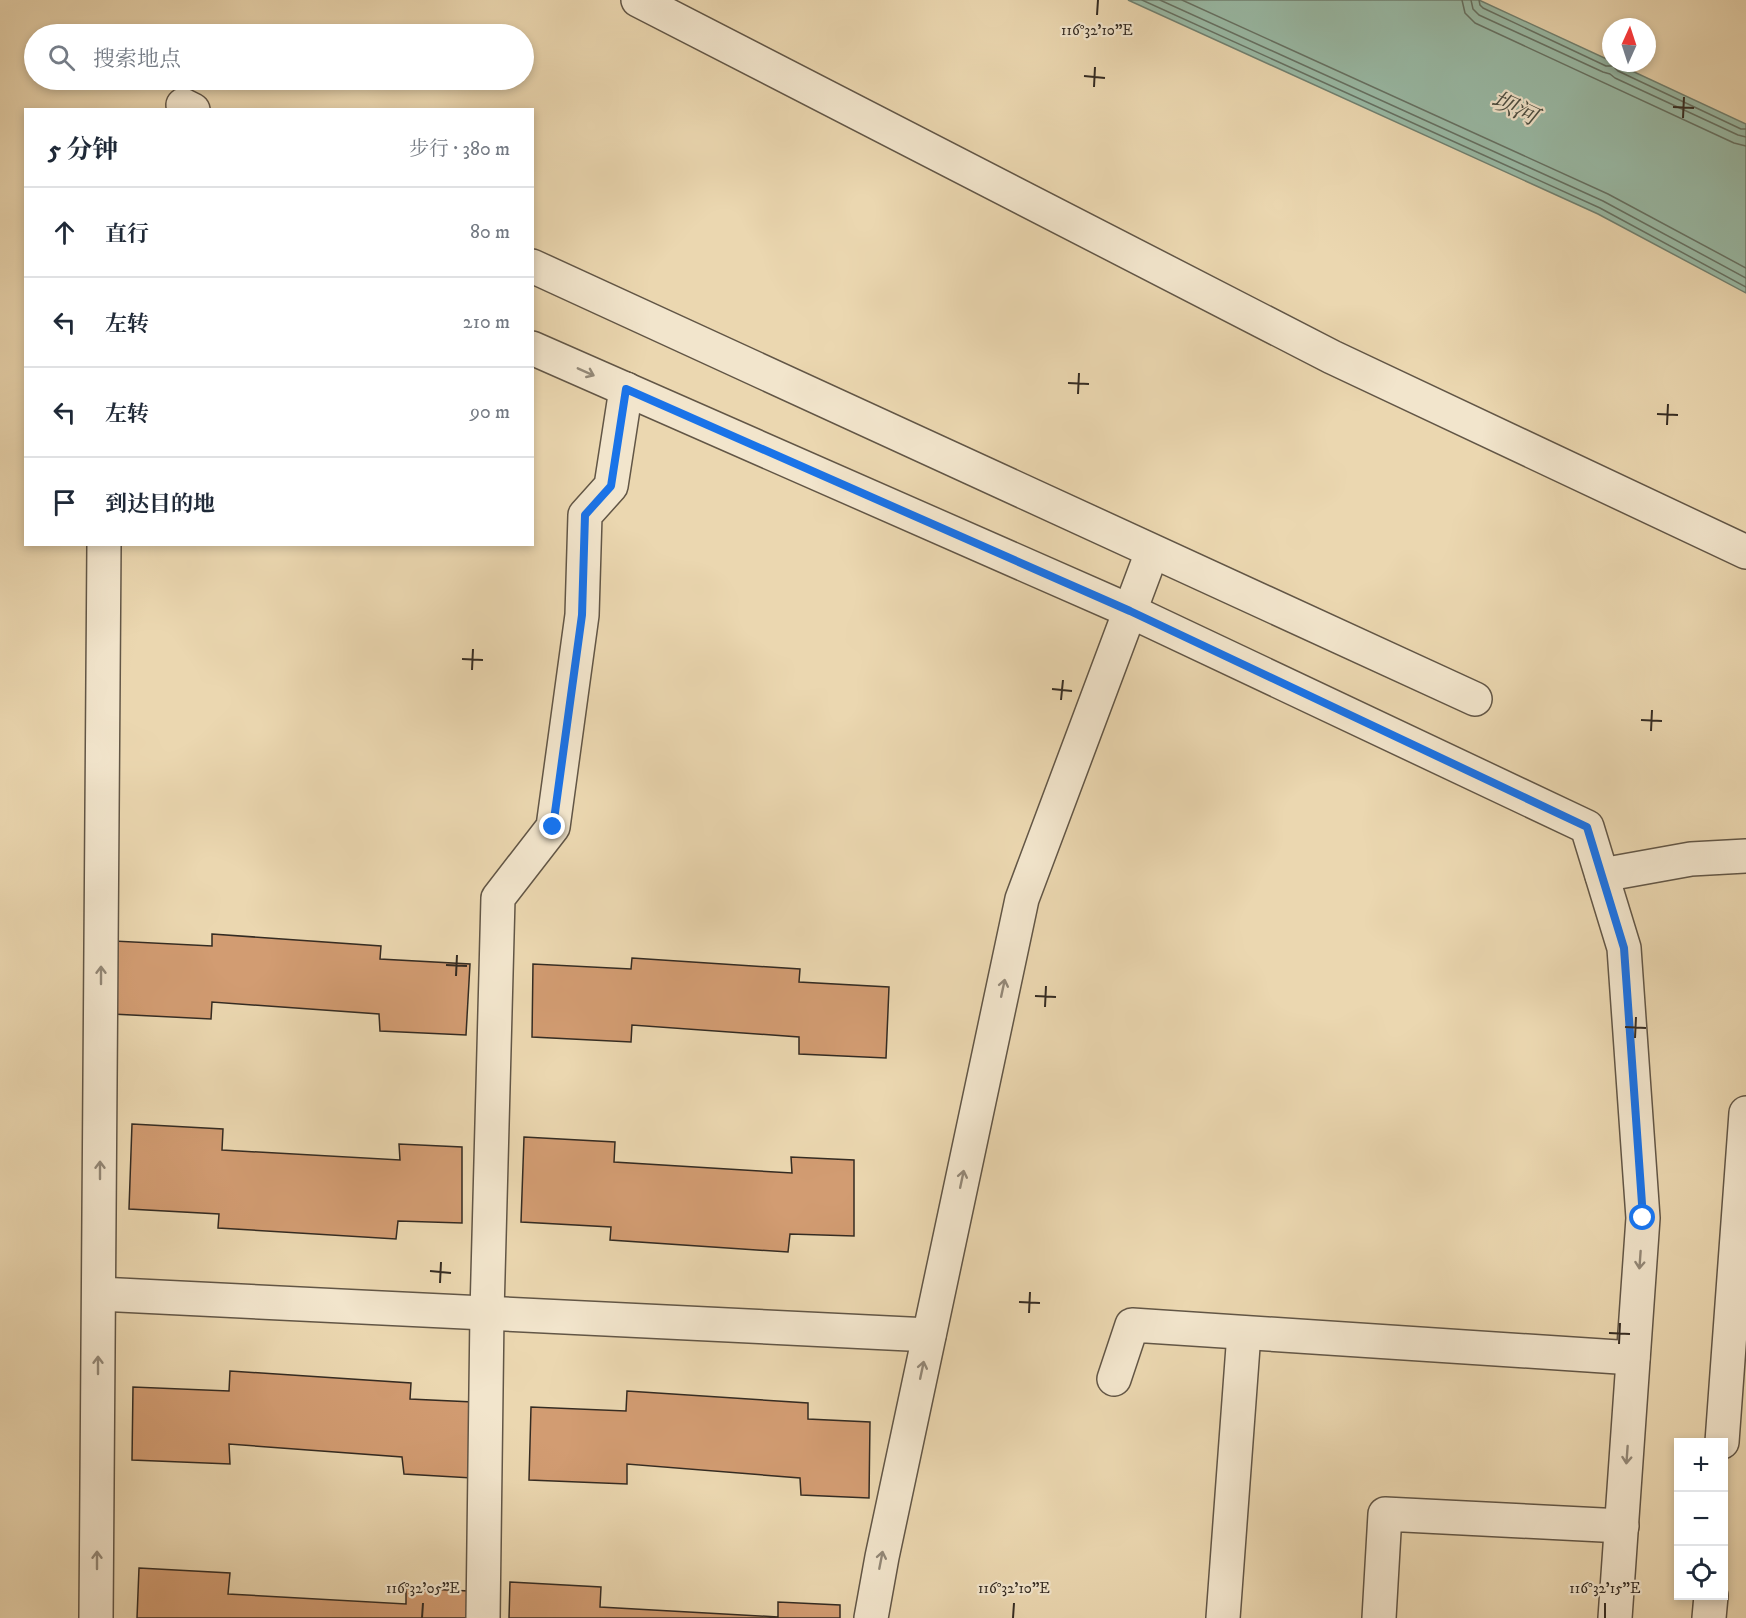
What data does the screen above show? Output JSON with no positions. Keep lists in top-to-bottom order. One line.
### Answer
{"water":["坝河"],"north":"top","page":{"search":"搜索地点","heading":["5 分钟","步行 · 380 m"],"list":[["直行","80 m"],["左转","210 m"],["左转","90 m"],"到达目的地"],"map_buttons":["+","−"]},"coordinates":["116°32'10\"E","116°32'05\"E","116°32'15\"E"]}
